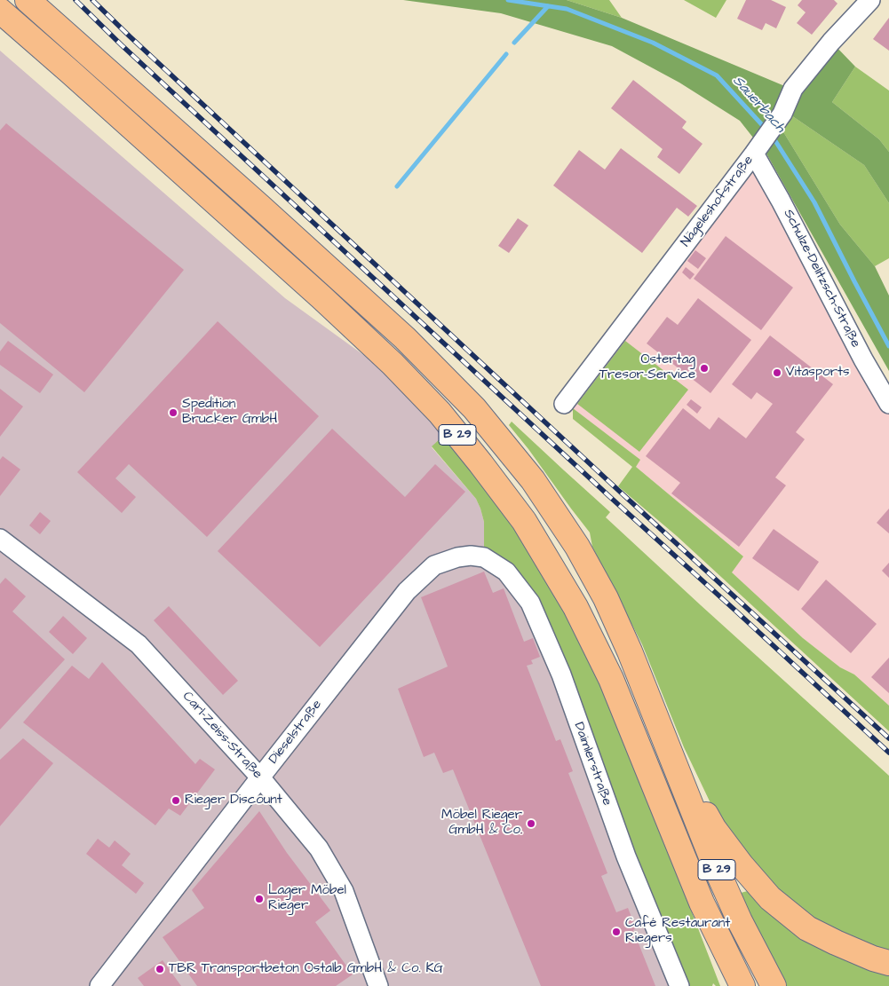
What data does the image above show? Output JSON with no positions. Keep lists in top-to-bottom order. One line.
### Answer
{"streets":{"highway":["B 29"],"street":["Nägeleshofstraße","Schulze-Delitzsch-Straße","Dieselstraße","Carl-Zeiss-Straße","Daimlerstraße"]},"crossings":[["Nägeleshofstraße","Schulze-Delitzsch-Straße"],["Dieselstraße","Carl-Zeiss-Straße"],["Dieselstraße","Daimlerstraße"]],"water":["Sauerbach"],"places":["Ostertag Tresor-Service","Vitasports","Spedition Brucker GmbH","Rieger Discount","Möbel Rieger GmbH & Co.","Lager Möbel Rieger","Café Restaurant Riegers","TBR Transportbeton Ostalb GmbH & Co. KG"]}
